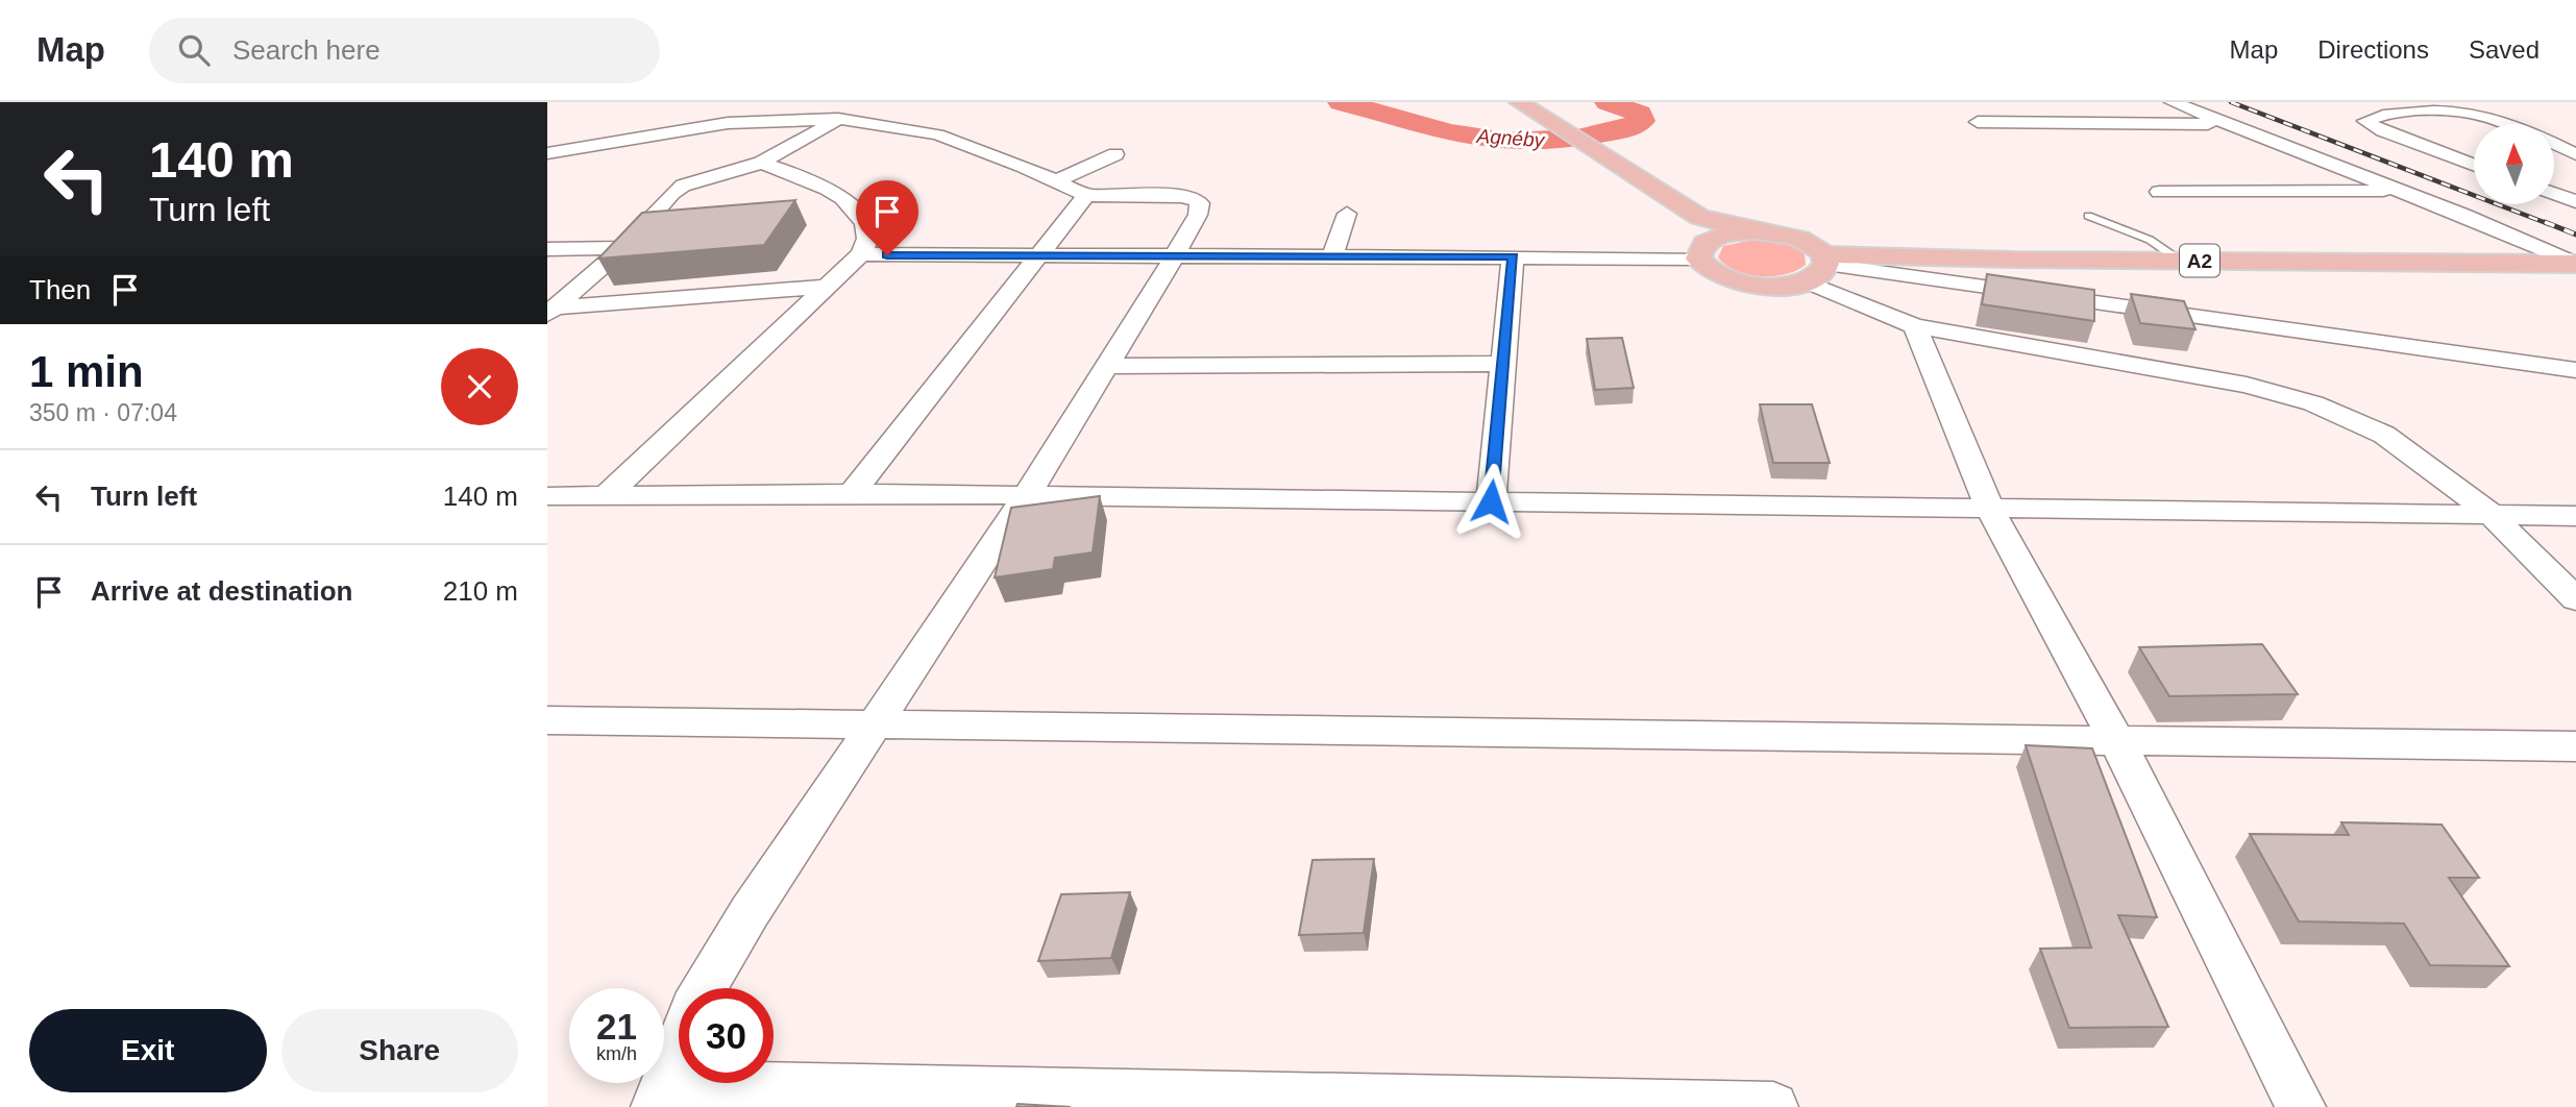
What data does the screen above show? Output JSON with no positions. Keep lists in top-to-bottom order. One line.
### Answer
{"streets":{"main road":["A2"]},"water":["Agnéby"],"north":"top","page":{"header":"Map","search":"Search here","nav":["Map","Directions","Saved"],"turn":["140 m","Turn left"],"then":"Then","heading":["1 min","350 m · 07:04"],"list":[{"name":"Turn left","value":"140 m"},{"name":"Arrive at destination","value":"210 m"}],"speed":"21 km/h","limit":"30","buttons":["Exit","Share"]}}
